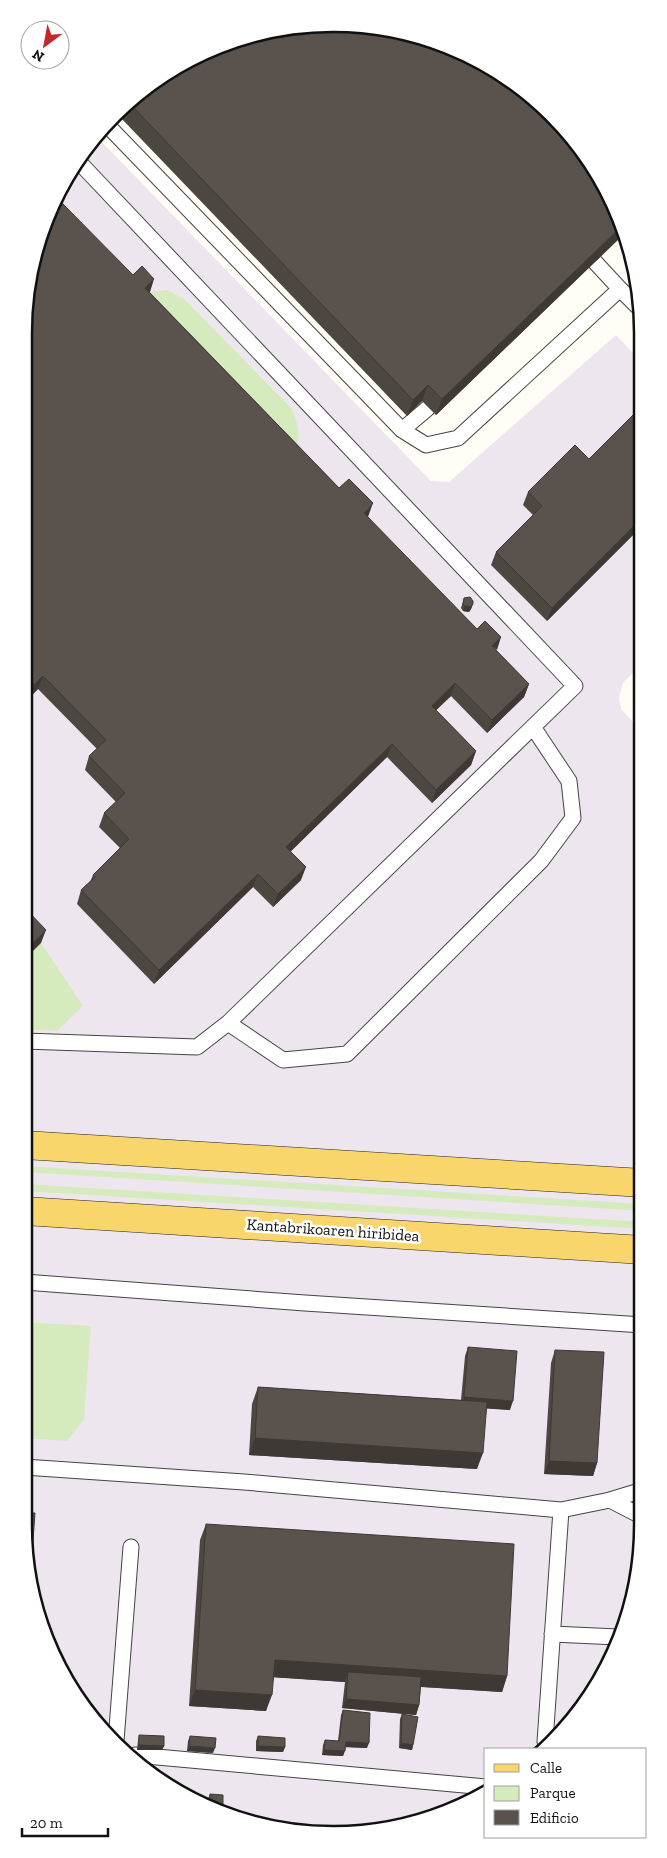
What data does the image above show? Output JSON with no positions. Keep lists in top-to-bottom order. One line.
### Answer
{"streets":{"main road":["Kantabrikoaren hiribidea"]},"legend":["Calle","Parque","Edificio"],"scale_bar":"20 m","north":"bottom left"}
